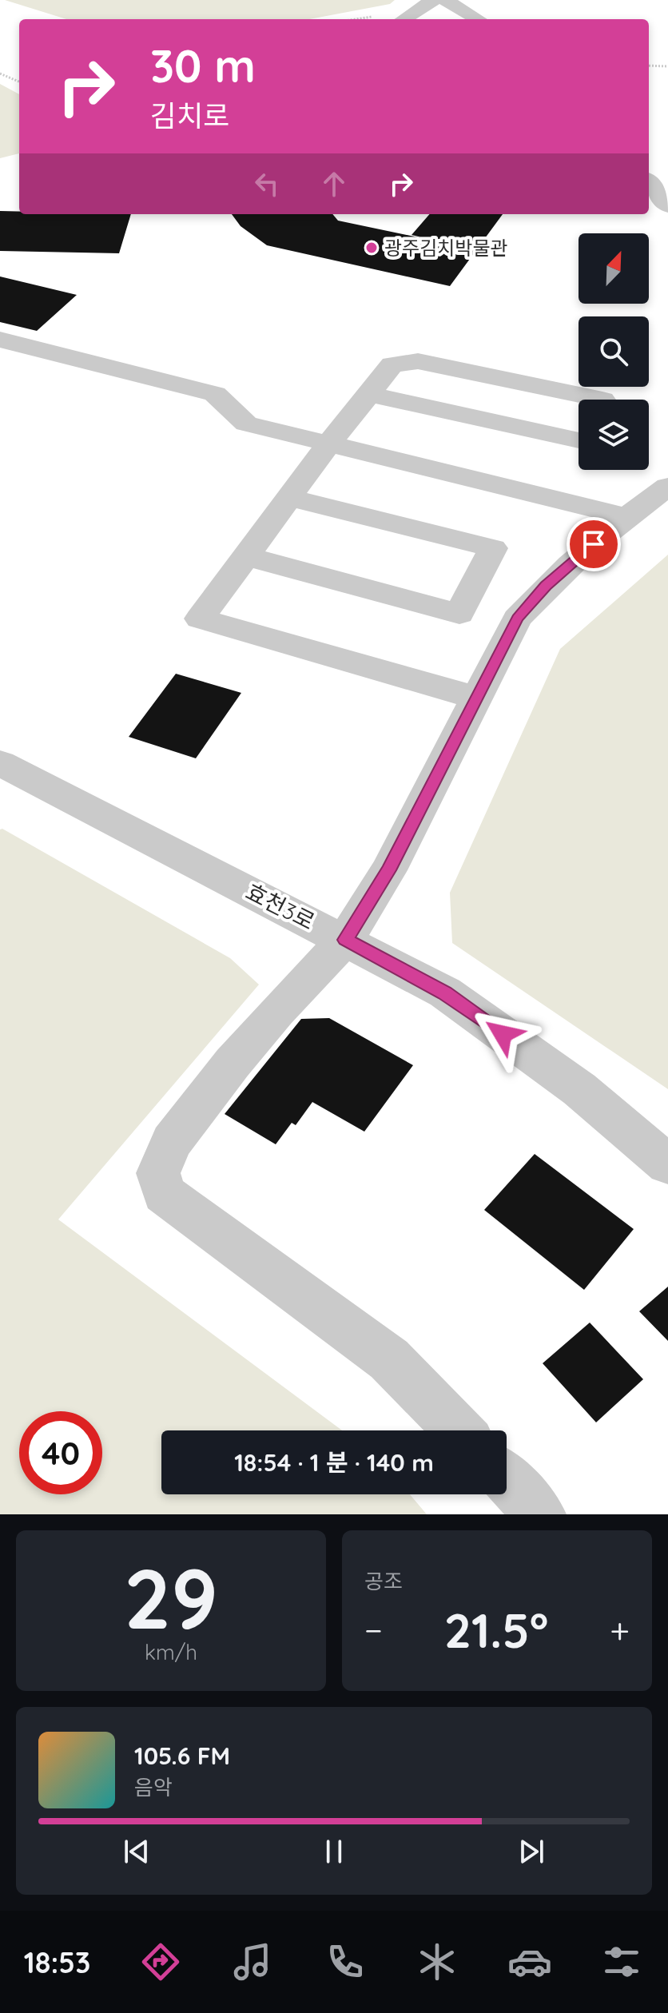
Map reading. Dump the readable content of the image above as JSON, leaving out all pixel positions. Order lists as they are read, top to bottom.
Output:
{
  "streets": {
    "street": ["효천3로"]
  },
  "places": ["광주김치박물관"],
  "north": "top right",
  "page": {
    "turn": ["30 m", "김치로"],
    "limit": "40",
    "trip": "18:54 · 1 분 · 140 m",
    "tile": [
      ["29", "km/h"],
      "공조"
    ],
    "heat": ["−", "21.5°", "+"],
    "song": ["105.6 FM", "음악"],
    "tabs": "18:53"
  }
}
